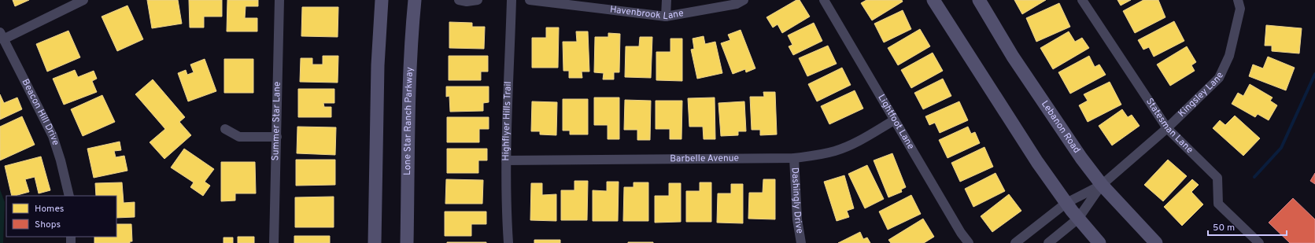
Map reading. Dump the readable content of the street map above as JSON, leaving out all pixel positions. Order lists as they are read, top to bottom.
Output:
{
  "streets": {
    "main road": ["Lone Star Ranch Parkway", "Lebanon Road"],
    "street": [
      "Havenbrook Lane",
      "Kingsley Lane",
      "Beacon Hill Drive",
      "Summer Star Lane",
      "Highflyer Hills Trail",
      "Lightfoot Lane",
      "Statesman Lane",
      "Barbelle Avenue",
      "Dashingly Drive"
    ]
  },
  "crossings": [
    ["Kingsley Lane", "Statesman Lane"],
    ["Kingsley Lane", "Lebanon Road"],
    ["Highflyer Hills Trail", "Barbelle Avenue"],
    ["Lightfoot Lane", "Barbelle Avenue"],
    ["Barbelle Avenue", "Dashingly Drive"]
  ],
  "legend": ["Homes", "Shops"],
  "scale_bar": "50 m"
}
